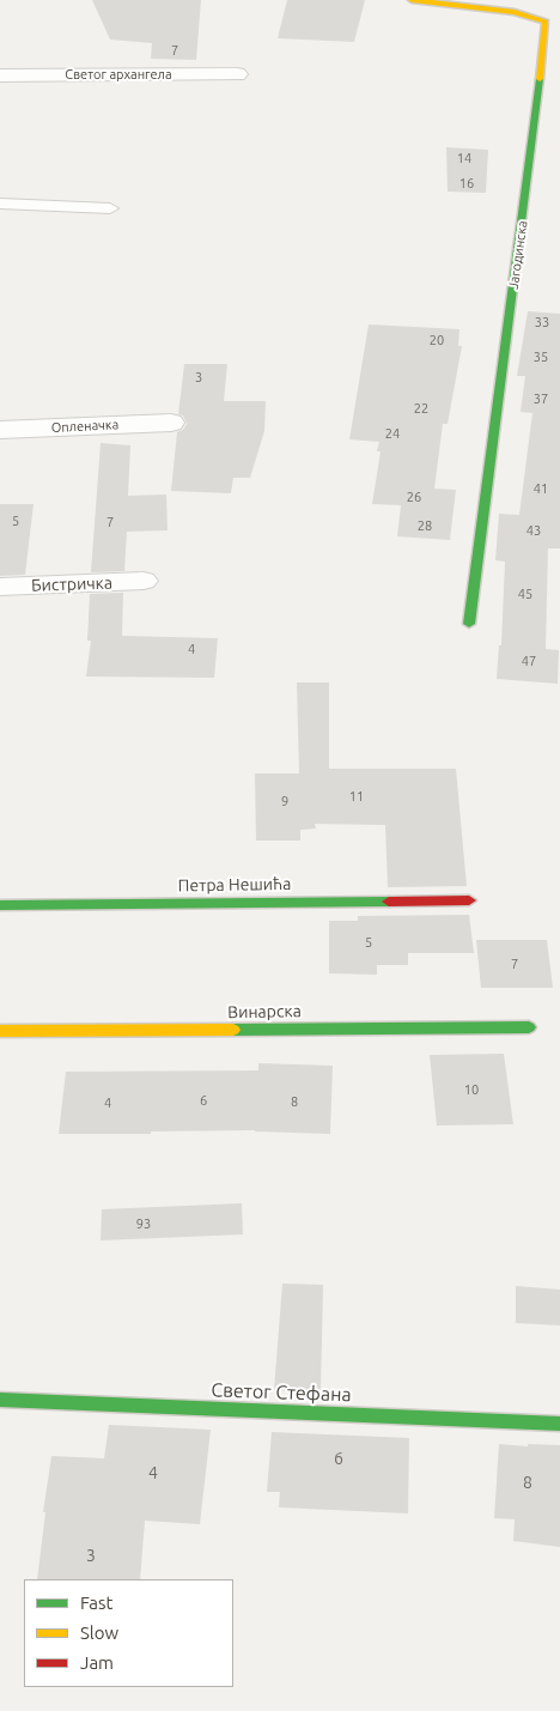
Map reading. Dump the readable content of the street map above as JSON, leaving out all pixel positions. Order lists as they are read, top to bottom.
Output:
{
  "streets": {
    "street": [
      "Светог архангела",
      "Јагодинска",
      "Опленачка",
      "Бистричка",
      "Петра Нешића",
      "Винарска",
      "Светог Стефана"
    ]
  },
  "house_numbers": [
    "7",
    "14",
    "16",
    "33",
    "20",
    "35",
    "3",
    "37",
    "22",
    "24",
    "41",
    "26",
    "5",
    "7",
    "28",
    "43",
    "45",
    "4",
    "47",
    "11",
    "9",
    "5",
    "7",
    "10",
    "6",
    "8",
    "4",
    "93",
    "6",
    "4",
    "8",
    "3"
  ],
  "legend": ["Fast", "Slow", "Jam"]
}
